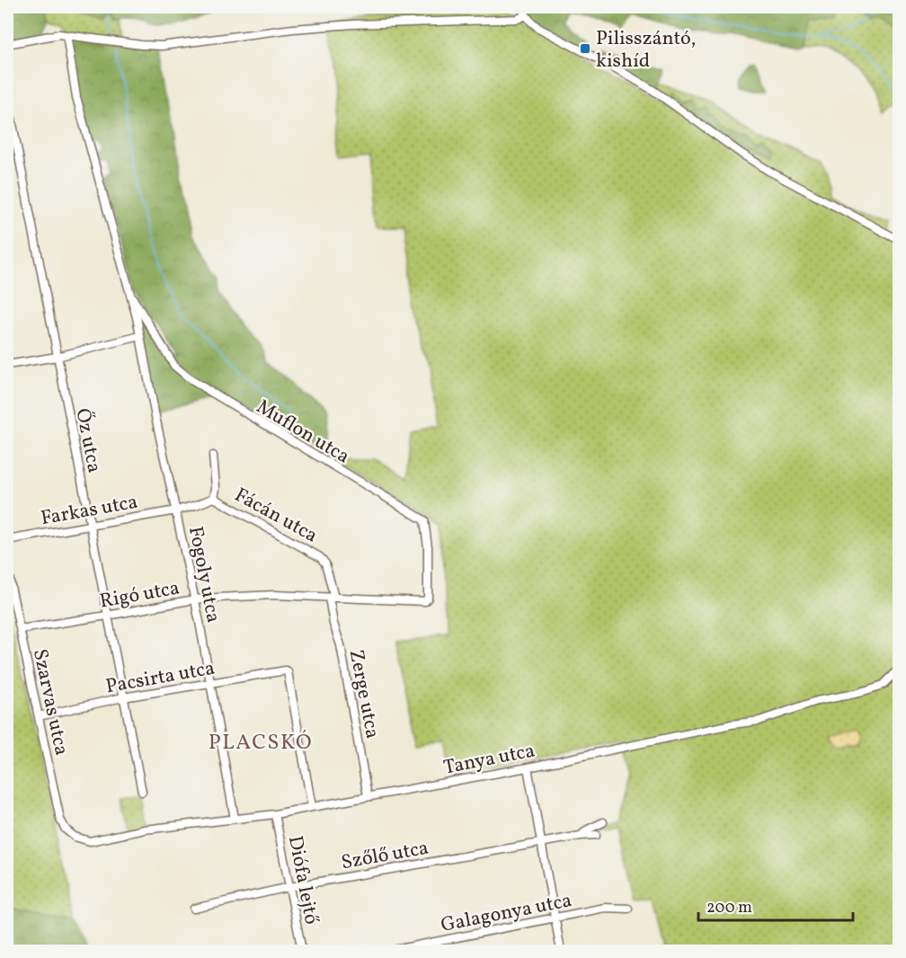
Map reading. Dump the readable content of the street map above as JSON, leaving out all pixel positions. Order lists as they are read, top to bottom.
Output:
{
  "streets": {
    "street": [
      "Muflon utca",
      "Őz utca",
      "Farkas utca",
      "Fácán utca",
      "Fogoly utca",
      "Rigó utca",
      "Pacsirta utca",
      "Zerge utca",
      "Szarvas utca",
      "Tanya utca",
      "Szőlő utca",
      "Diófa lejtő",
      "Galagonya utca"
    ]
  },
  "crossings": [
    ["Muflon utca", "Fogoly utca"],
    ["Muflon utca", "Rigó utca"],
    ["Őz utca", "Farkas utca"],
    ["Őz utca", "Rigó utca"],
    ["Őz utca", "Pacsirta utca"],
    ["Farkas utca", "Fácán utca"],
    ["Farkas utca", "Fogoly utca"],
    ["Fácán utca", "Fogoly utca"],
    ["Fácán utca", "Rigó utca"],
    ["Fácán utca", "Zerge utca"],
    ["Fogoly utca", "Rigó utca"],
    ["Fogoly utca", "Pacsirta utca"],
    ["Fogoly utca", "Tanya utca"],
    ["Rigó utca", "Zerge utca"],
    ["Rigó utca", "Szarvas utca"],
    ["Pacsirta utca", "Szarvas utca"],
    ["Pacsirta utca", "Tanya utca"],
    ["Zerge utca", "Tanya utca"],
    ["Szarvas utca", "Tanya utca"],
    ["Tanya utca", "Diófa lejtő"],
    ["Szőlő utca", "Diófa lejtő"]
  ],
  "districts": ["PLACSKÓ"],
  "places": {
    "transit": ["Pilisszántó, kishíd"]
  },
  "scale_bar": "200 m"
}
